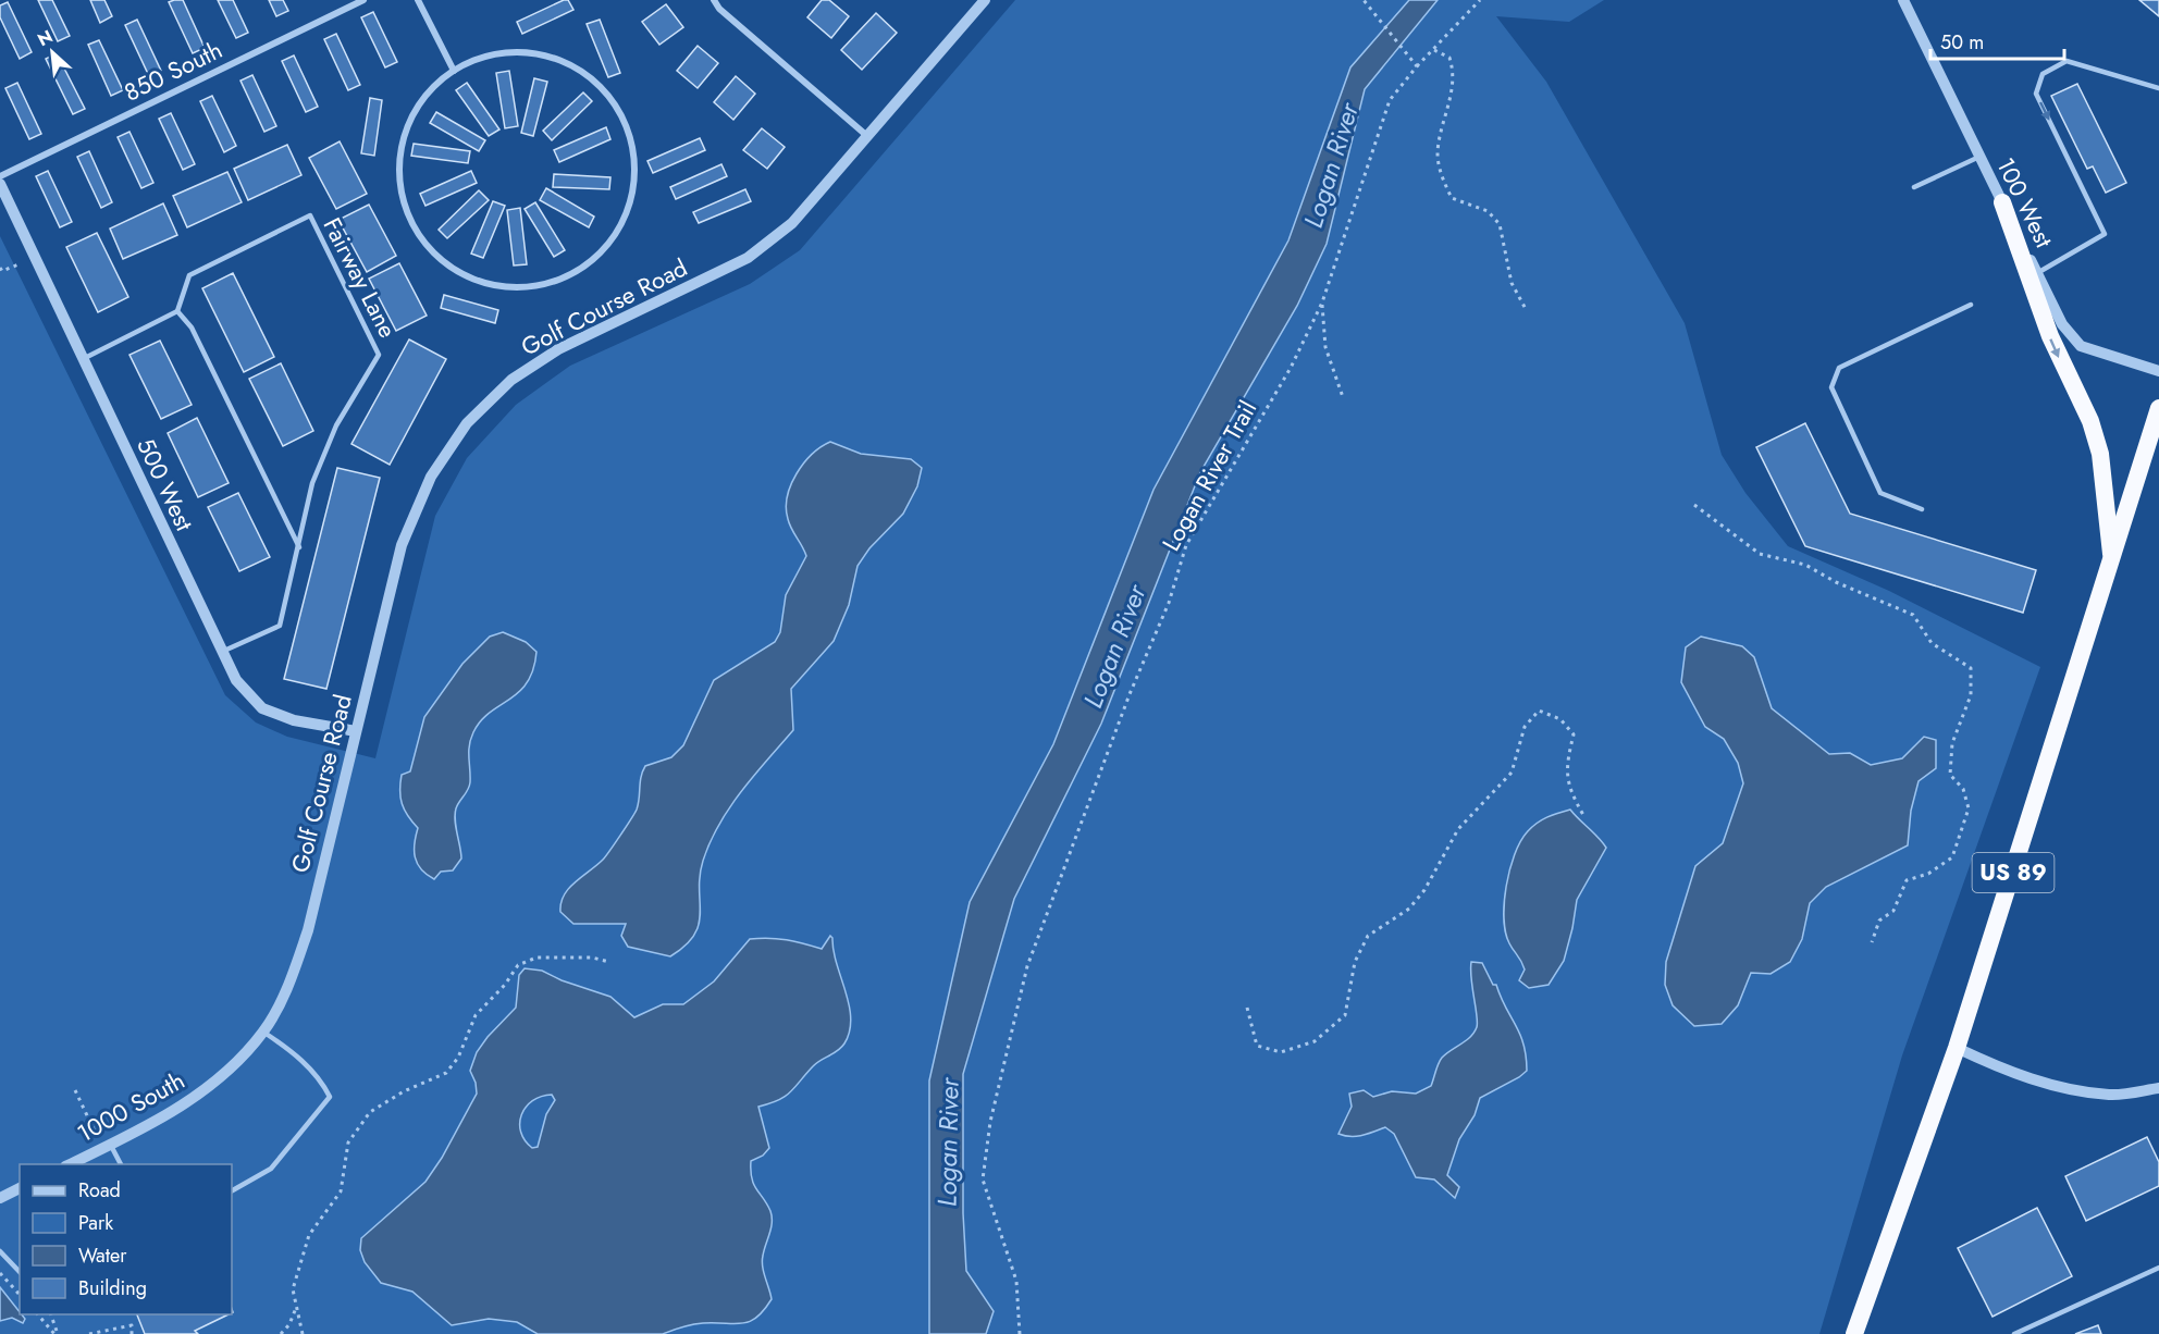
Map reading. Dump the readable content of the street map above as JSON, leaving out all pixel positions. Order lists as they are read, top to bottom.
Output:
{
  "streets": {
    "highway": ["US 89"],
    "street": [
      "850 South",
      "100 West",
      "Golf Course Road",
      "500 West",
      "1000 South"
    ],
    "lane": ["Fairway Lane"],
    "path": ["Logan River Trail"]
  },
  "crossings": [
    ["Fairway Lane", "500 West"],
    ["Golf Course Road", "500 West"],
    ["Golf Course Road", "1000 South"]
  ],
  "water": ["Logan River"],
  "legend": [
    "Road",
    "Park",
    "Water",
    "Building"
  ],
  "scale_bar": "50 m",
  "north": "top left"
}
